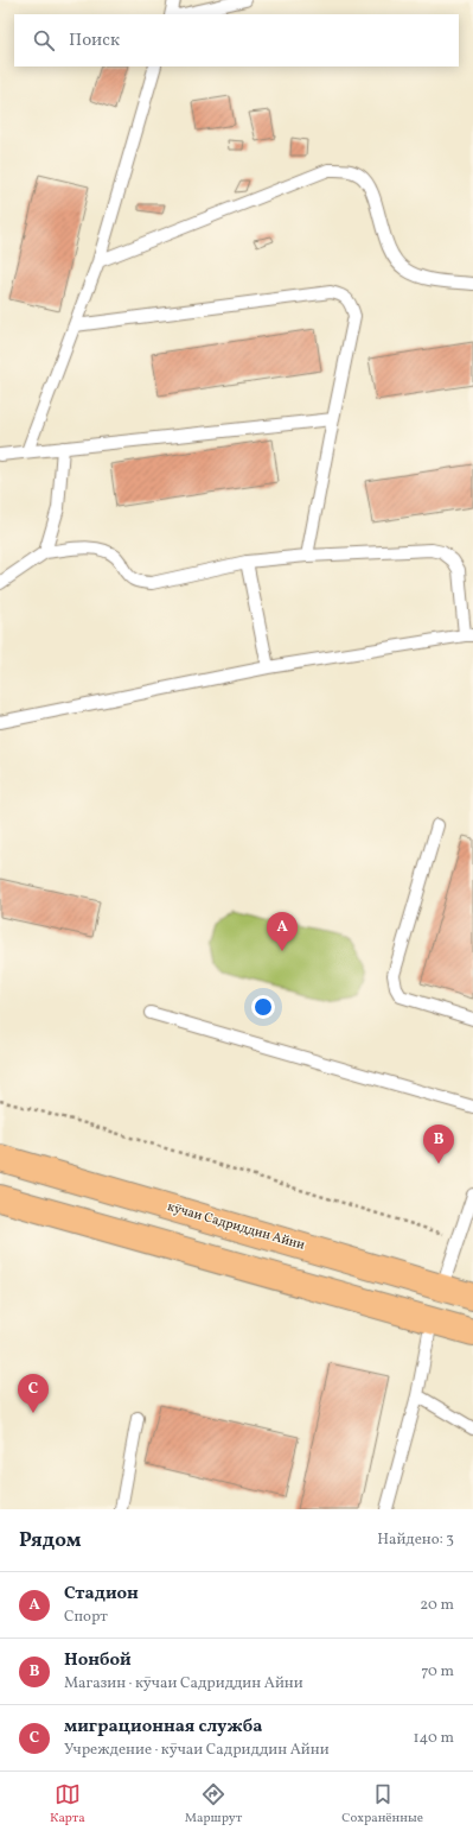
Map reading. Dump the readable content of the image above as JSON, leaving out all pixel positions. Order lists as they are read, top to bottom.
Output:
{
  "streets": {
    "highway": ["кӯчаи Садриддин Айни"]
  },
  "page": {
    "search": "Поиск",
    "pins": ["A", "B", "C"],
    "heading": ["Рядом", "Найдено: 3"],
    "list": [
      {
        "mark": "A",
        "name": "Стадион",
        "note": "Спорт",
        "value": "20 m"
      },
      {
        "mark": "B",
        "name": "Нонбой",
        "note": "Магазин · кӯчаи Садриддин Айни",
        "value": "70 m"
      },
      {
        "mark": "C",
        "name": "миграционная служба",
        "note": "Учреждение · кӯчаи Садриддин Айни",
        "value": "140 m"
      }
    ],
    "nav": ["Карта", "Маршрут", "Сохранённые"]
  }
}
